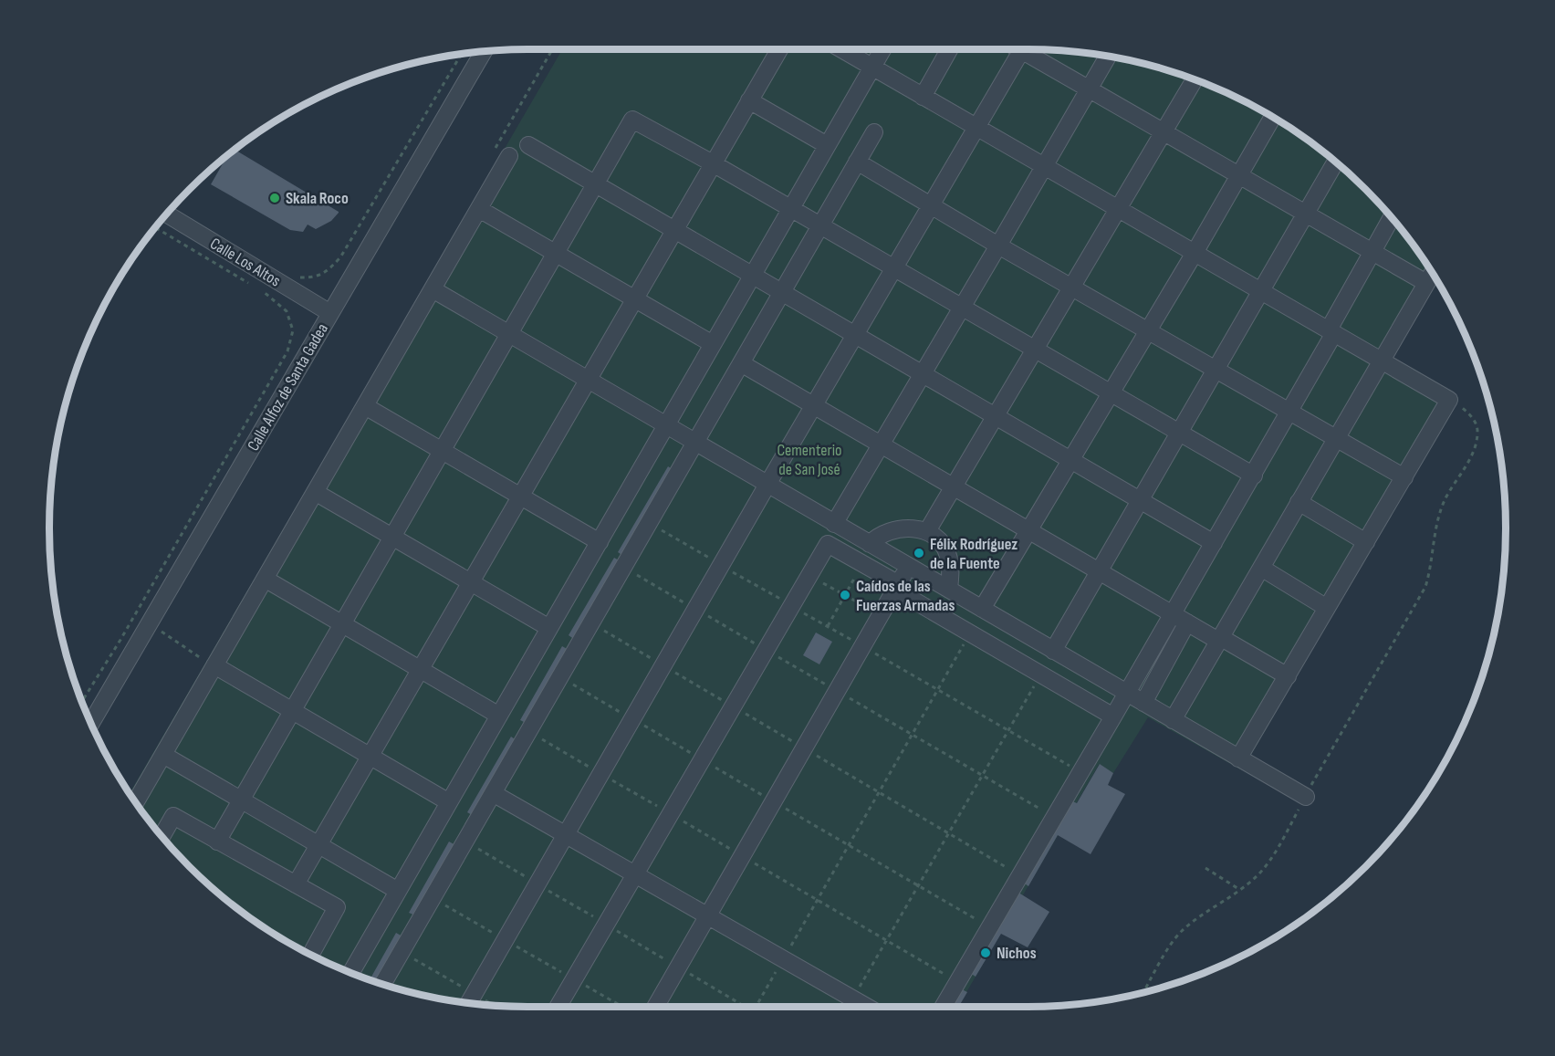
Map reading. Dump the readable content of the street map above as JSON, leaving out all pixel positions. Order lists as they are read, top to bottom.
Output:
{
  "streets": {
    "street": ["Calle Los Altos", "Calle Alfoz de Santa Gadea"]
  },
  "crossings": [
    ["Calle Los Altos", "Calle Alfoz de Santa Gadea"]
  ],
  "parks": ["Cementerio de San José"],
  "places": [
    "Skala Roco",
    "Félix Rodríguez de la Fuente",
    "Caídos de las Fuerzas Armadas",
    "Nichos"
  ]
}
